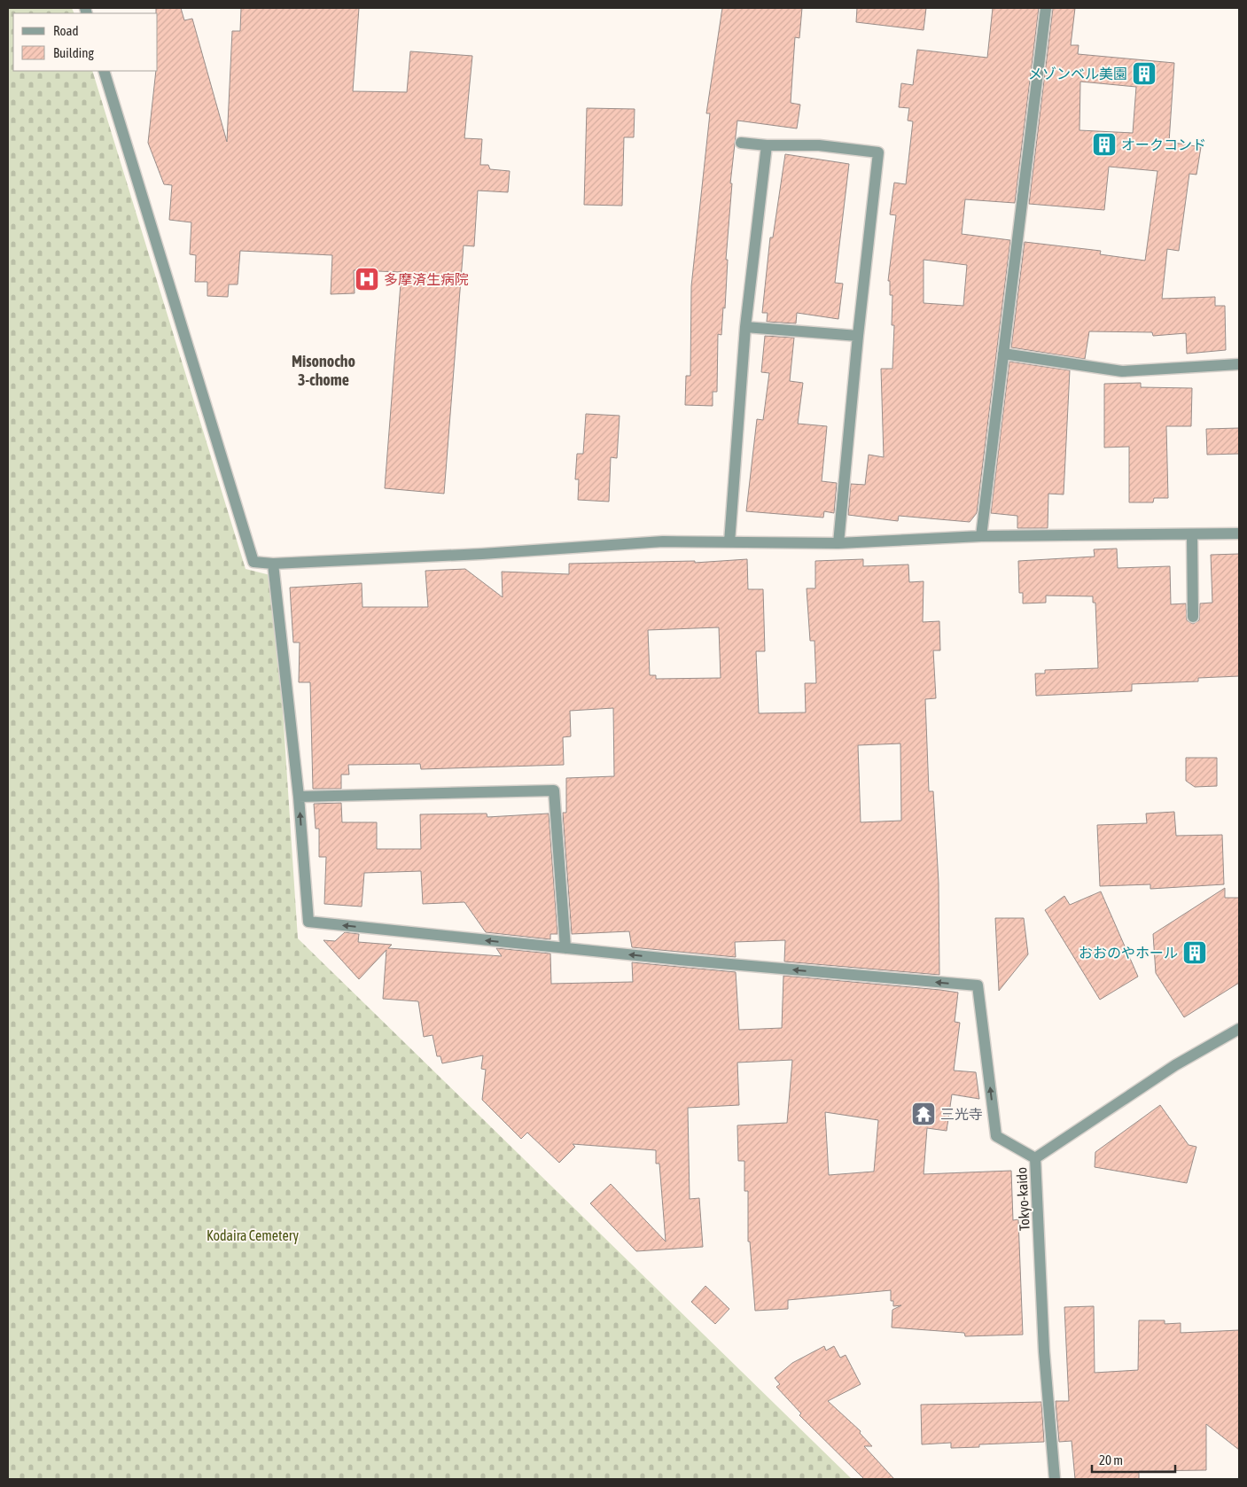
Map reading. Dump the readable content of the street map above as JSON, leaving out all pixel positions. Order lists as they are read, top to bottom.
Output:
{
  "streets": {
    "street": ["Tokyo-kaido"]
  },
  "districts": ["Misonocho 3-chome"],
  "parks": ["Kodaira Cemetery"],
  "places": {
    "building": ["メゾンベル美園", "オークコンド", "おおのやホール"],
    "hospital": ["多摩済生病院"],
    "temple": ["三光寺"]
  },
  "legend": ["Road", "Building"],
  "scale_bar": "20 m"
}
